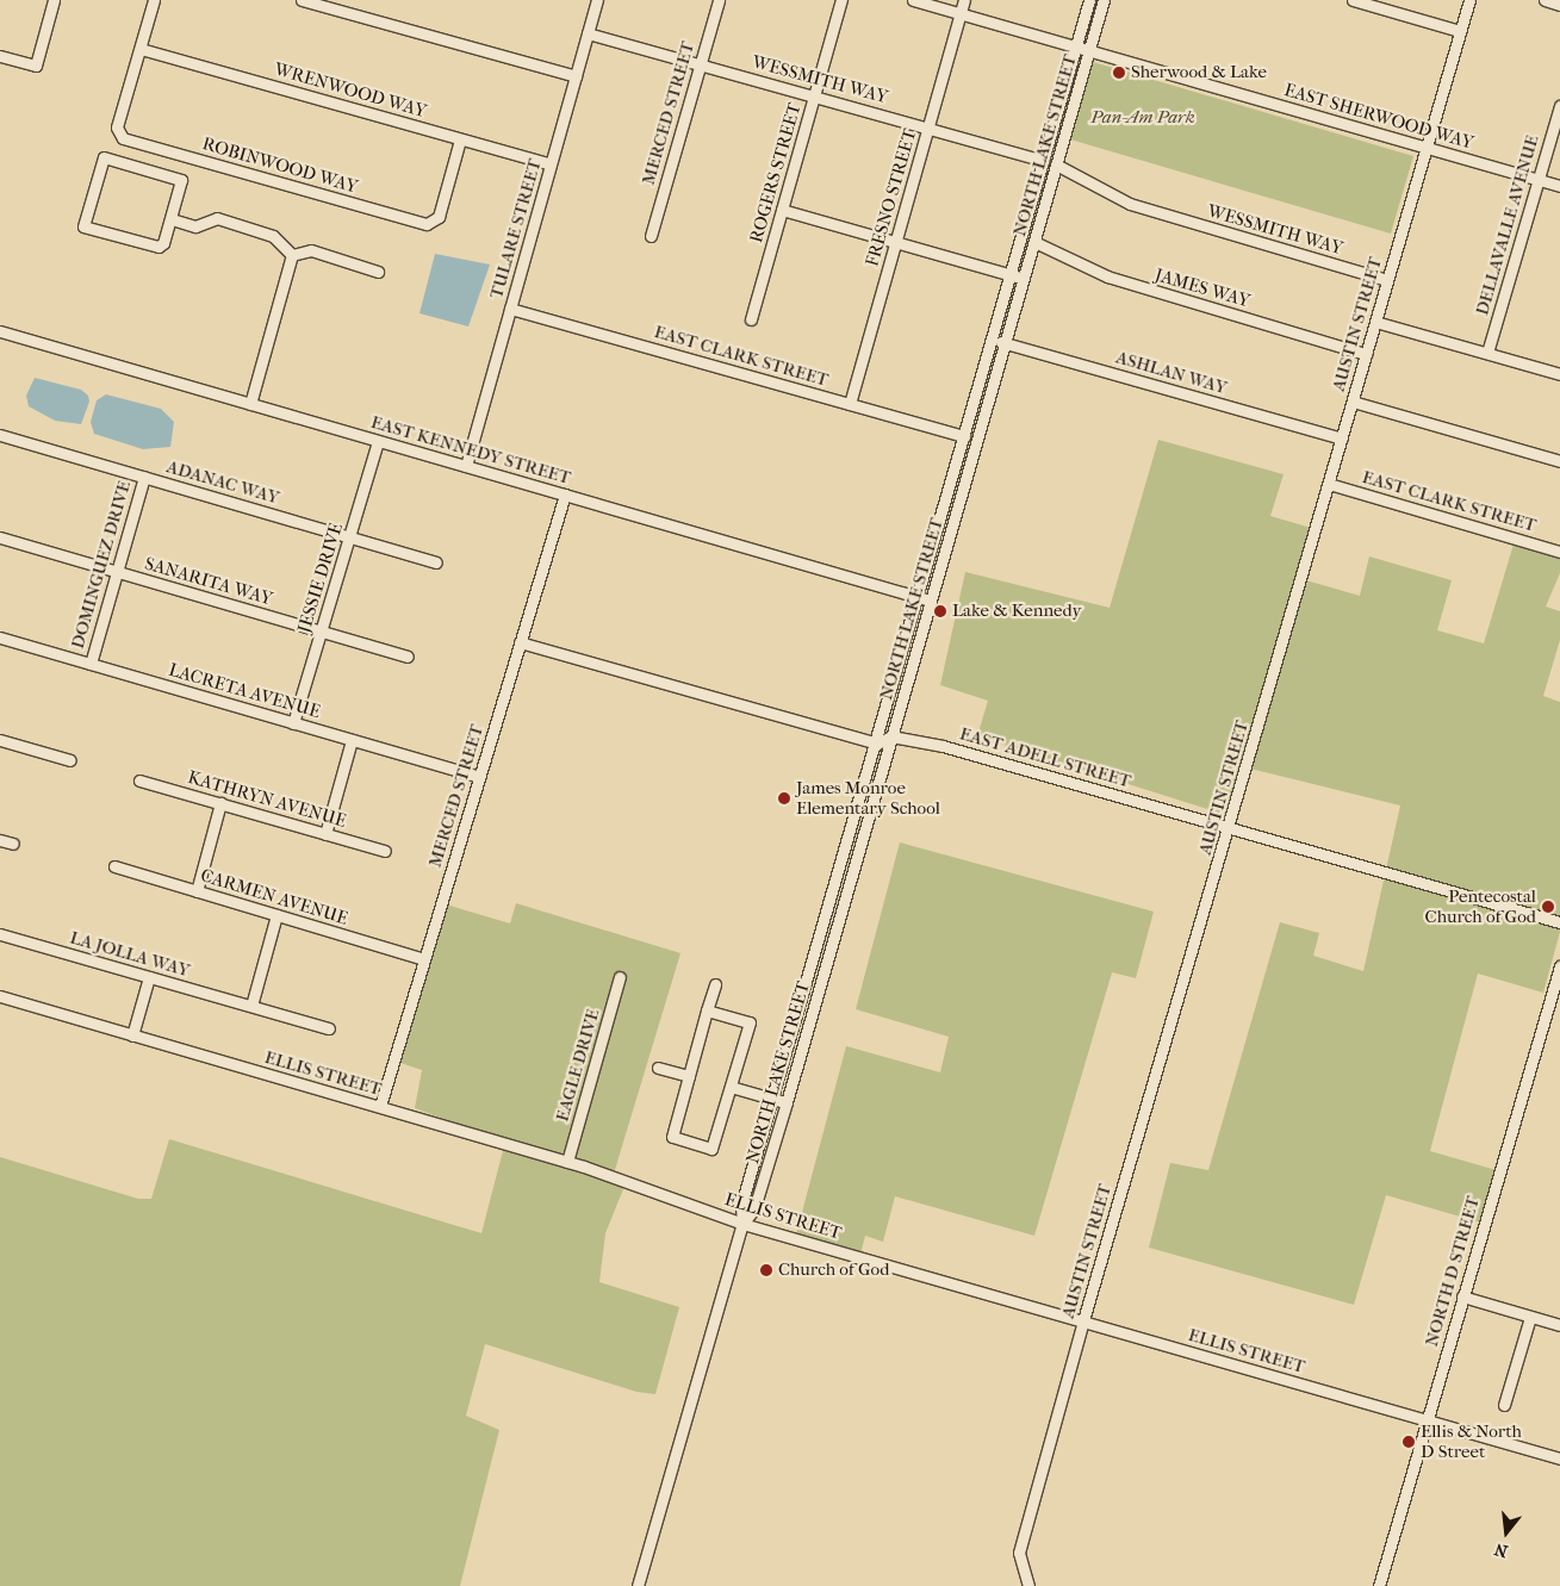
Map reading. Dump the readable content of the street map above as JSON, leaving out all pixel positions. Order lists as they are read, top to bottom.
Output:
{
  "streets": {
    "street": [
      "WESSMITH WAY",
      "WRENWOOD WAY",
      "MERCED STREET",
      "EAST SHERWOOD WAY",
      "NORTH LAKE STREET",
      "ROBINWOOD WAY",
      "ROGERS STREET",
      "FRESNO STREET",
      "DELLAVALLE AVENUE",
      "TULARE STREET",
      "JAMES WAY",
      "AUSTIN STREET",
      "EAST CLARK STREET",
      "ASHLAN WAY",
      "EAST KENNEDY STREET",
      "ADANAC WAY",
      "DOMINGUEZ DRIVE",
      "JESSIE DRIVE",
      "SANARITA WAY",
      "LACRETA AVENUE",
      "EAST ADELL STREET",
      "KATHRYN AVENUE",
      "CARMEN AVENUE",
      "LA JOLLA WAY",
      "EAGLE DRIVE",
      "ELLIS STREET",
      "NORTH D STREET"
    ]
  },
  "crossings": [
    ["WESSMITH WAY", "MERCED STREET"],
    ["WESSMITH WAY", "NORTH LAKE STREET"],
    ["WESSMITH WAY", "ROGERS STREET"],
    ["WESSMITH WAY", "FRESNO STREET"],
    ["WESSMITH WAY", "TULARE STREET"],
    ["WESSMITH WAY", "AUSTIN STREET"],
    ["WRENWOOD WAY", "ROBINWOOD WAY"],
    ["WRENWOOD WAY", "TULARE STREET"],
    ["MERCED STREET", "EAST KENNEDY STREET"],
    ["MERCED STREET", "LACRETA AVENUE"],
    ["MERCED STREET", "CARMEN AVENUE"],
    ["MERCED STREET", "ELLIS STREET"],
    ["EAST SHERWOOD WAY", "NORTH LAKE STREET"],
    ["EAST SHERWOOD WAY", "FRESNO STREET"],
    ["EAST SHERWOOD WAY", "DELLAVALLE AVENUE"],
    ["EAST SHERWOOD WAY", "AUSTIN STREET"],
    ["NORTH LAKE STREET", "JAMES WAY"],
    ["NORTH LAKE STREET", "EAST CLARK STREET"],
    ["NORTH LAKE STREET", "ASHLAN WAY"],
    ["NORTH LAKE STREET", "EAST KENNEDY STREET"],
    ["NORTH LAKE STREET", "EAST ADELL STREET"],
    ["NORTH LAKE STREET", "ELLIS STREET"],
    ["FRESNO STREET", "EAST CLARK STREET"],
    ["TULARE STREET", "EAST CLARK STREET"],
    ["TULARE STREET", "EAST KENNEDY STREET"],
    ["JAMES WAY", "AUSTIN STREET"],
    ["AUSTIN STREET", "EAST CLARK STREET"],
    ["AUSTIN STREET", "ASHLAN WAY"],
    ["AUSTIN STREET", "EAST ADELL STREET"],
    ["AUSTIN STREET", "ELLIS STREET"],
    ["EAST KENNEDY STREET", "JESSIE DRIVE"],
    ["ADANAC WAY", "DOMINGUEZ DRIVE"],
    ["ADANAC WAY", "JESSIE DRIVE"],
    ["DOMINGUEZ DRIVE", "SANARITA WAY"],
    ["DOMINGUEZ DRIVE", "LACRETA AVENUE"],
    ["JESSIE DRIVE", "SANARITA WAY"],
    ["JESSIE DRIVE", "LACRETA AVENUE"],
    ["EAGLE DRIVE", "ELLIS STREET"],
    ["ELLIS STREET", "NORTH D STREET"]
  ],
  "parks": ["Pan-Am Park"],
  "places": [
    "Sherwood & Lake",
    "Lake & Kennedy",
    "James Monroe Elementary School",
    "Pentecostal Church of God",
    "Church of God",
    "Ellis & North D Street"
  ],
  "north": "bottom"
}
